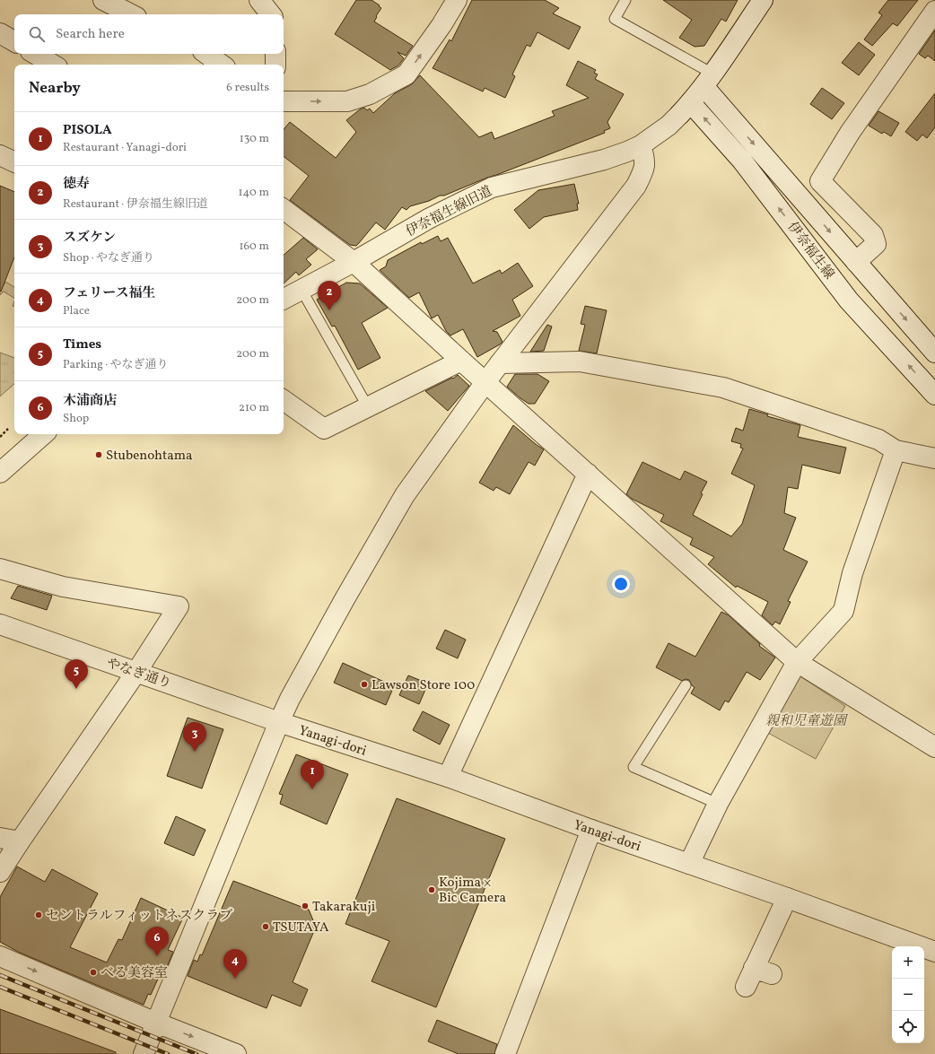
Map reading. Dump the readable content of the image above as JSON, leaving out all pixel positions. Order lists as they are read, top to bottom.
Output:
{
  "streets": {
    "street": [
      "伊奈福生線旧道",
      "伊奈福生線",
      "やなぎ通り",
      "Yanagi-dori"
    ]
  },
  "crossings": [
    ["伊奈福生線旧道", "伊奈福生線"],
    ["やなぎ通り", "Yanagi-dori"]
  ],
  "parks": ["親和児童遊園"],
  "places": [
    "Stubenohtama",
    "Lawson Store 100",
    "Kojima × Bic Camera",
    "Takarakuji",
    "セントラルフィットネスクラブ",
    "TSUTAYA",
    "べる美容室"
  ],
  "page": {
    "search": "Search here",
    "heading": ["Nearby", "6 results"],
    "list": [
      {
        "mark": "1",
        "name": "PISOLA",
        "note": "Restaurant · Yanagi-dori",
        "value": "130 m"
      },
      {
        "mark": "2",
        "name": "徳寿",
        "note": "Restaurant · 伊奈福生線旧道",
        "value": "140 m"
      },
      {
        "mark": "3",
        "name": "スズケン",
        "note": "Shop · やなぎ通り",
        "value": "160 m"
      },
      {
        "mark": "4",
        "name": "フェリース福生",
        "note": "Place",
        "value": "200 m"
      },
      {
        "mark": "5",
        "name": "Times",
        "note": "Parking · やなぎ通り",
        "value": "200 m"
      },
      {
        "mark": "6",
        "name": "木浦商店",
        "note": "Shop",
        "value": "210 m"
      }
    ],
    "pins": [
      "2",
      "5",
      "3",
      "1",
      "6",
      "4"
    ],
    "map_buttons": ["+", "−"]
  }
}
